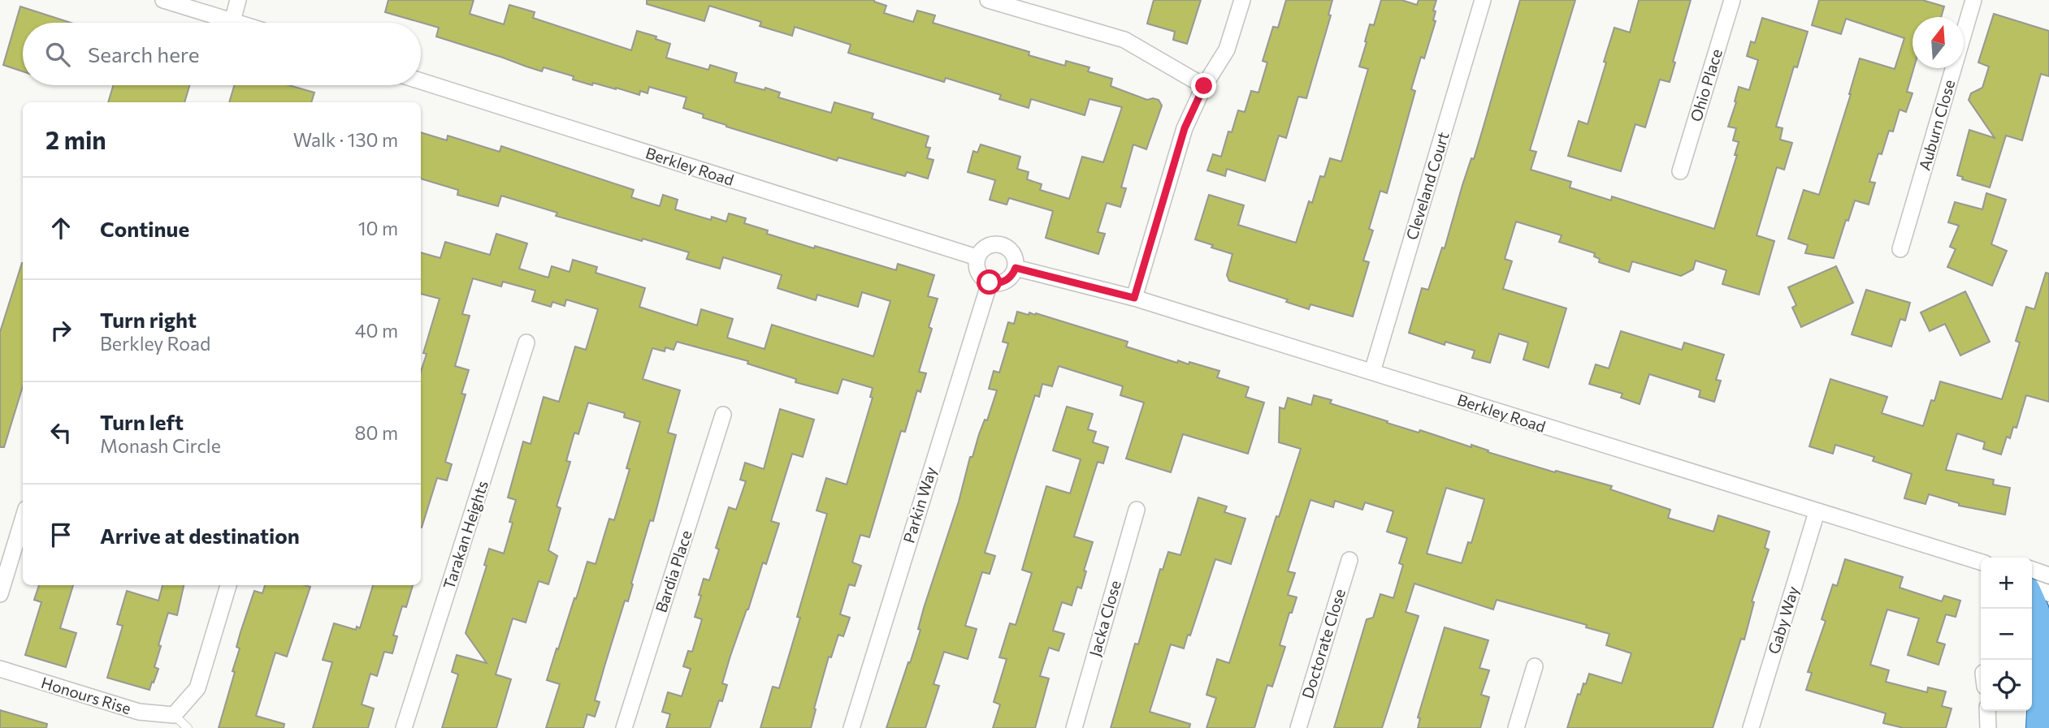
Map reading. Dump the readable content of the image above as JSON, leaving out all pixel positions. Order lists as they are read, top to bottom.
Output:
{
  "streets": {
    "street": [
      "Ohio Place",
      "Auburn Close",
      "Berkley Road",
      "Cleveland Court",
      "Parkin Way",
      "Tarakan Heights",
      "Bardia Place",
      "Jacka Close",
      "Gaby Way",
      "Doctorate Close",
      "Honours Rise"
    ]
  },
  "crossings": [
    ["Berkley Road", "Cleveland Court"],
    ["Berkley Road", "Parkin Way"],
    ["Berkley Road", "Gaby Way"]
  ],
  "north": "top",
  "page": {
    "search": "Search here",
    "heading": ["2 min", "Walk · 130 m"],
    "list": [
      ["Continue", "10 m"],
      ["Turn right", "Berkley Road", "40 m"],
      ["Turn left", "Monash Circle", "80 m"],
      "Arrive at destination"
    ],
    "map_buttons": ["+", "−"]
  }
}
